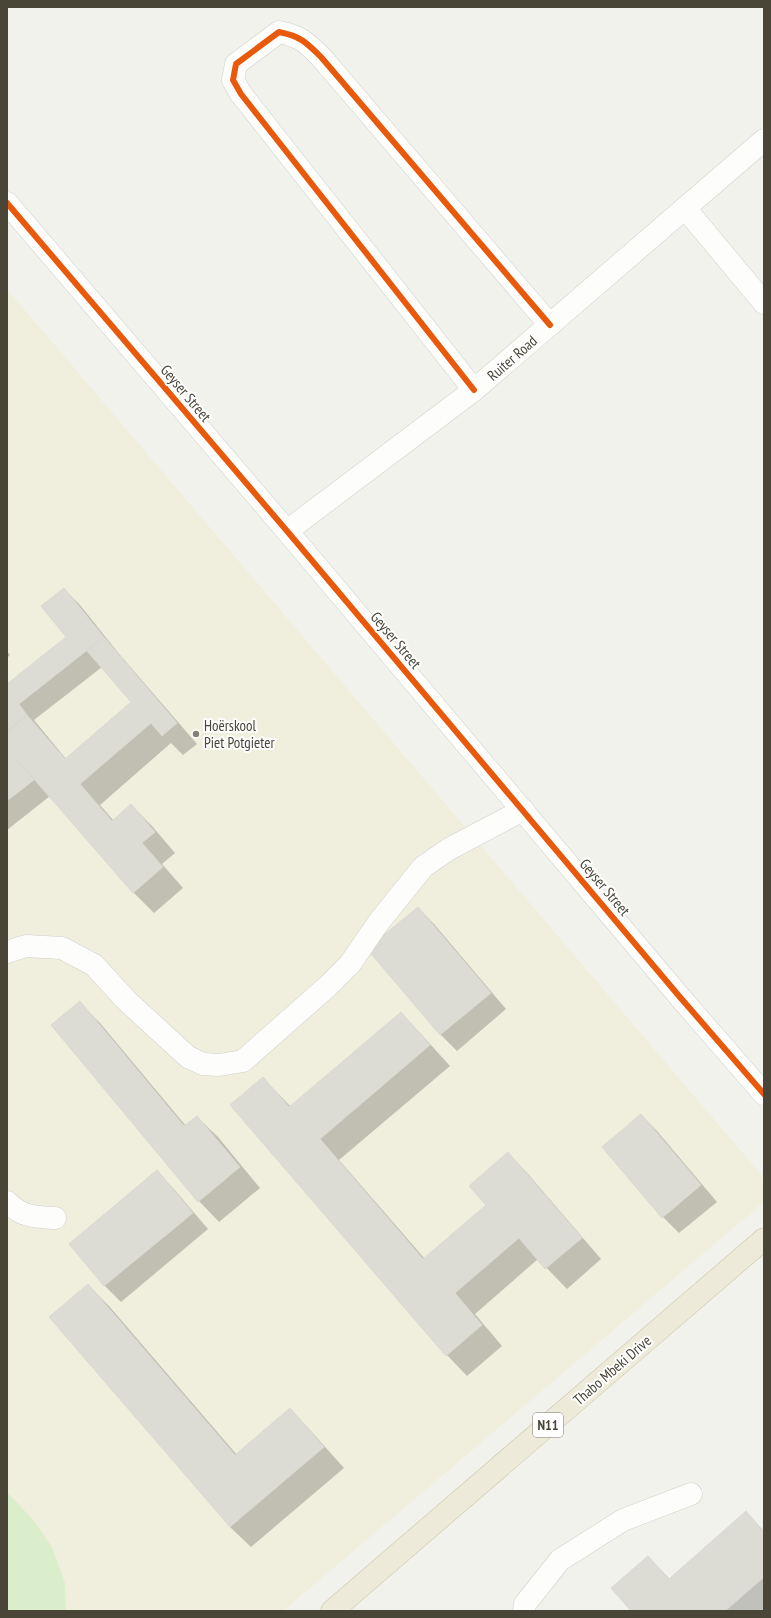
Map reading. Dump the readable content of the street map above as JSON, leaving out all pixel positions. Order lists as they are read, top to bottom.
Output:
{
  "streets": {
    "highway": ["Thabo Mbeki Drive", "N11"],
    "street": ["Ruiter Road", "Geyser Street"]
  },
  "crossings": [
    ["Ruiter Road", "Geyser Street"]
  ],
  "places": ["Hoërskool Piet Potgieter"]
}
